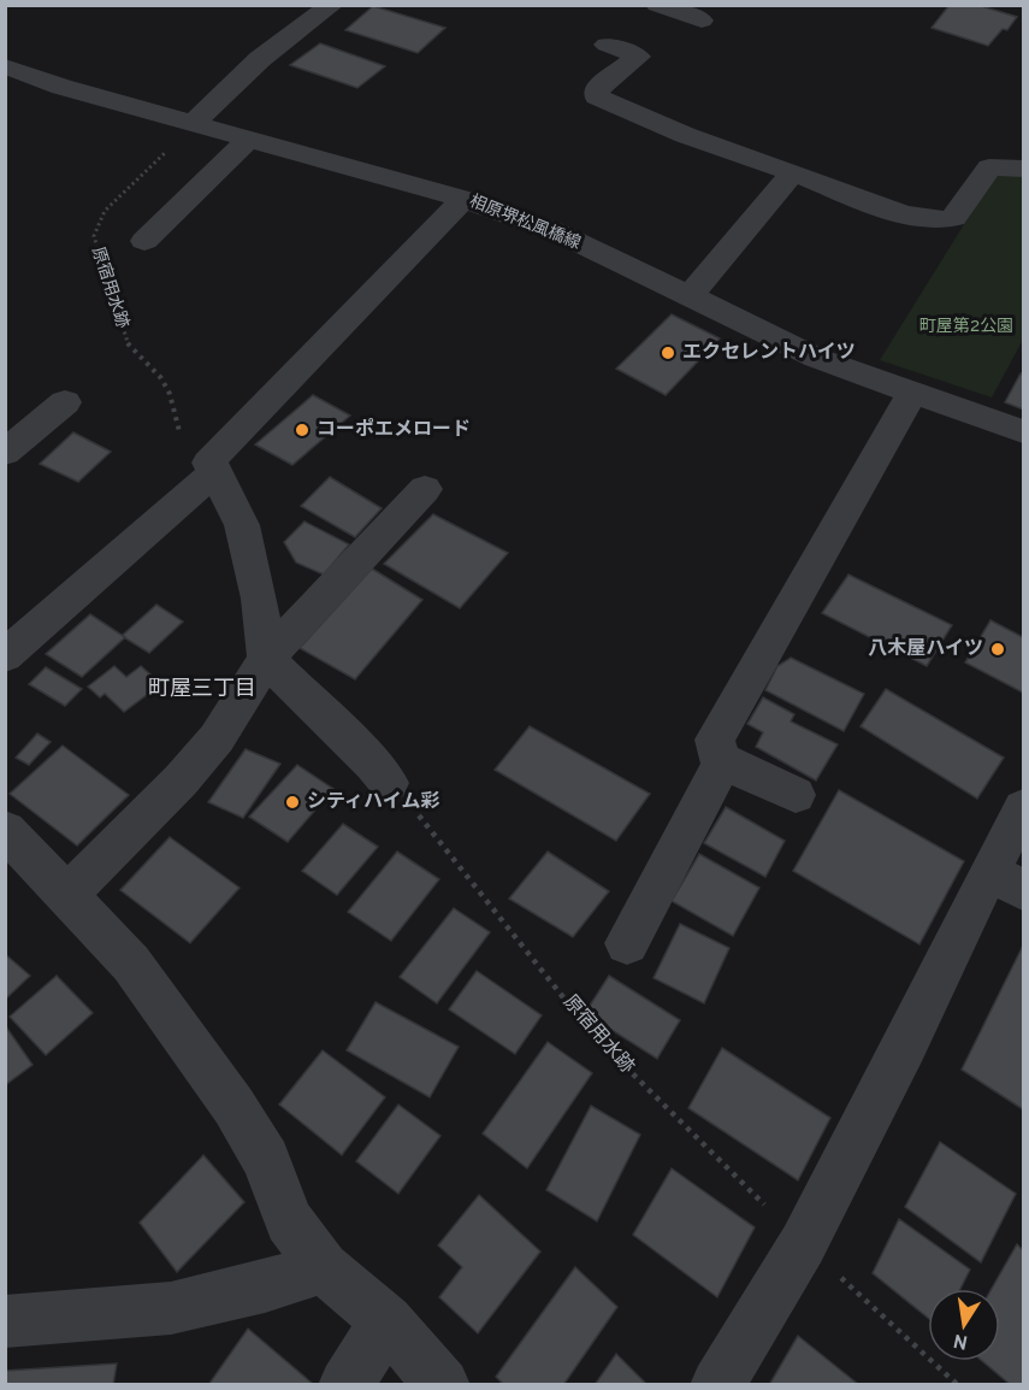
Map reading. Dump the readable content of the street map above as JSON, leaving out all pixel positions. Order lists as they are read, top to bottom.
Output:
{
  "streets": {
    "street": ["相原堺松風橋線"],
    "path": ["原宿用水跡"]
  },
  "crossings": [
    ["相原堺松風橋線", "原宿用水跡"]
  ],
  "districts": ["町屋三丁目"],
  "parks": ["町屋第2公園"],
  "places": [
    "エクセレントハイツ",
    "コーポエメロード",
    "八木屋ハイツ",
    "シティハイム彩"
  ],
  "north": "bottom"
}
